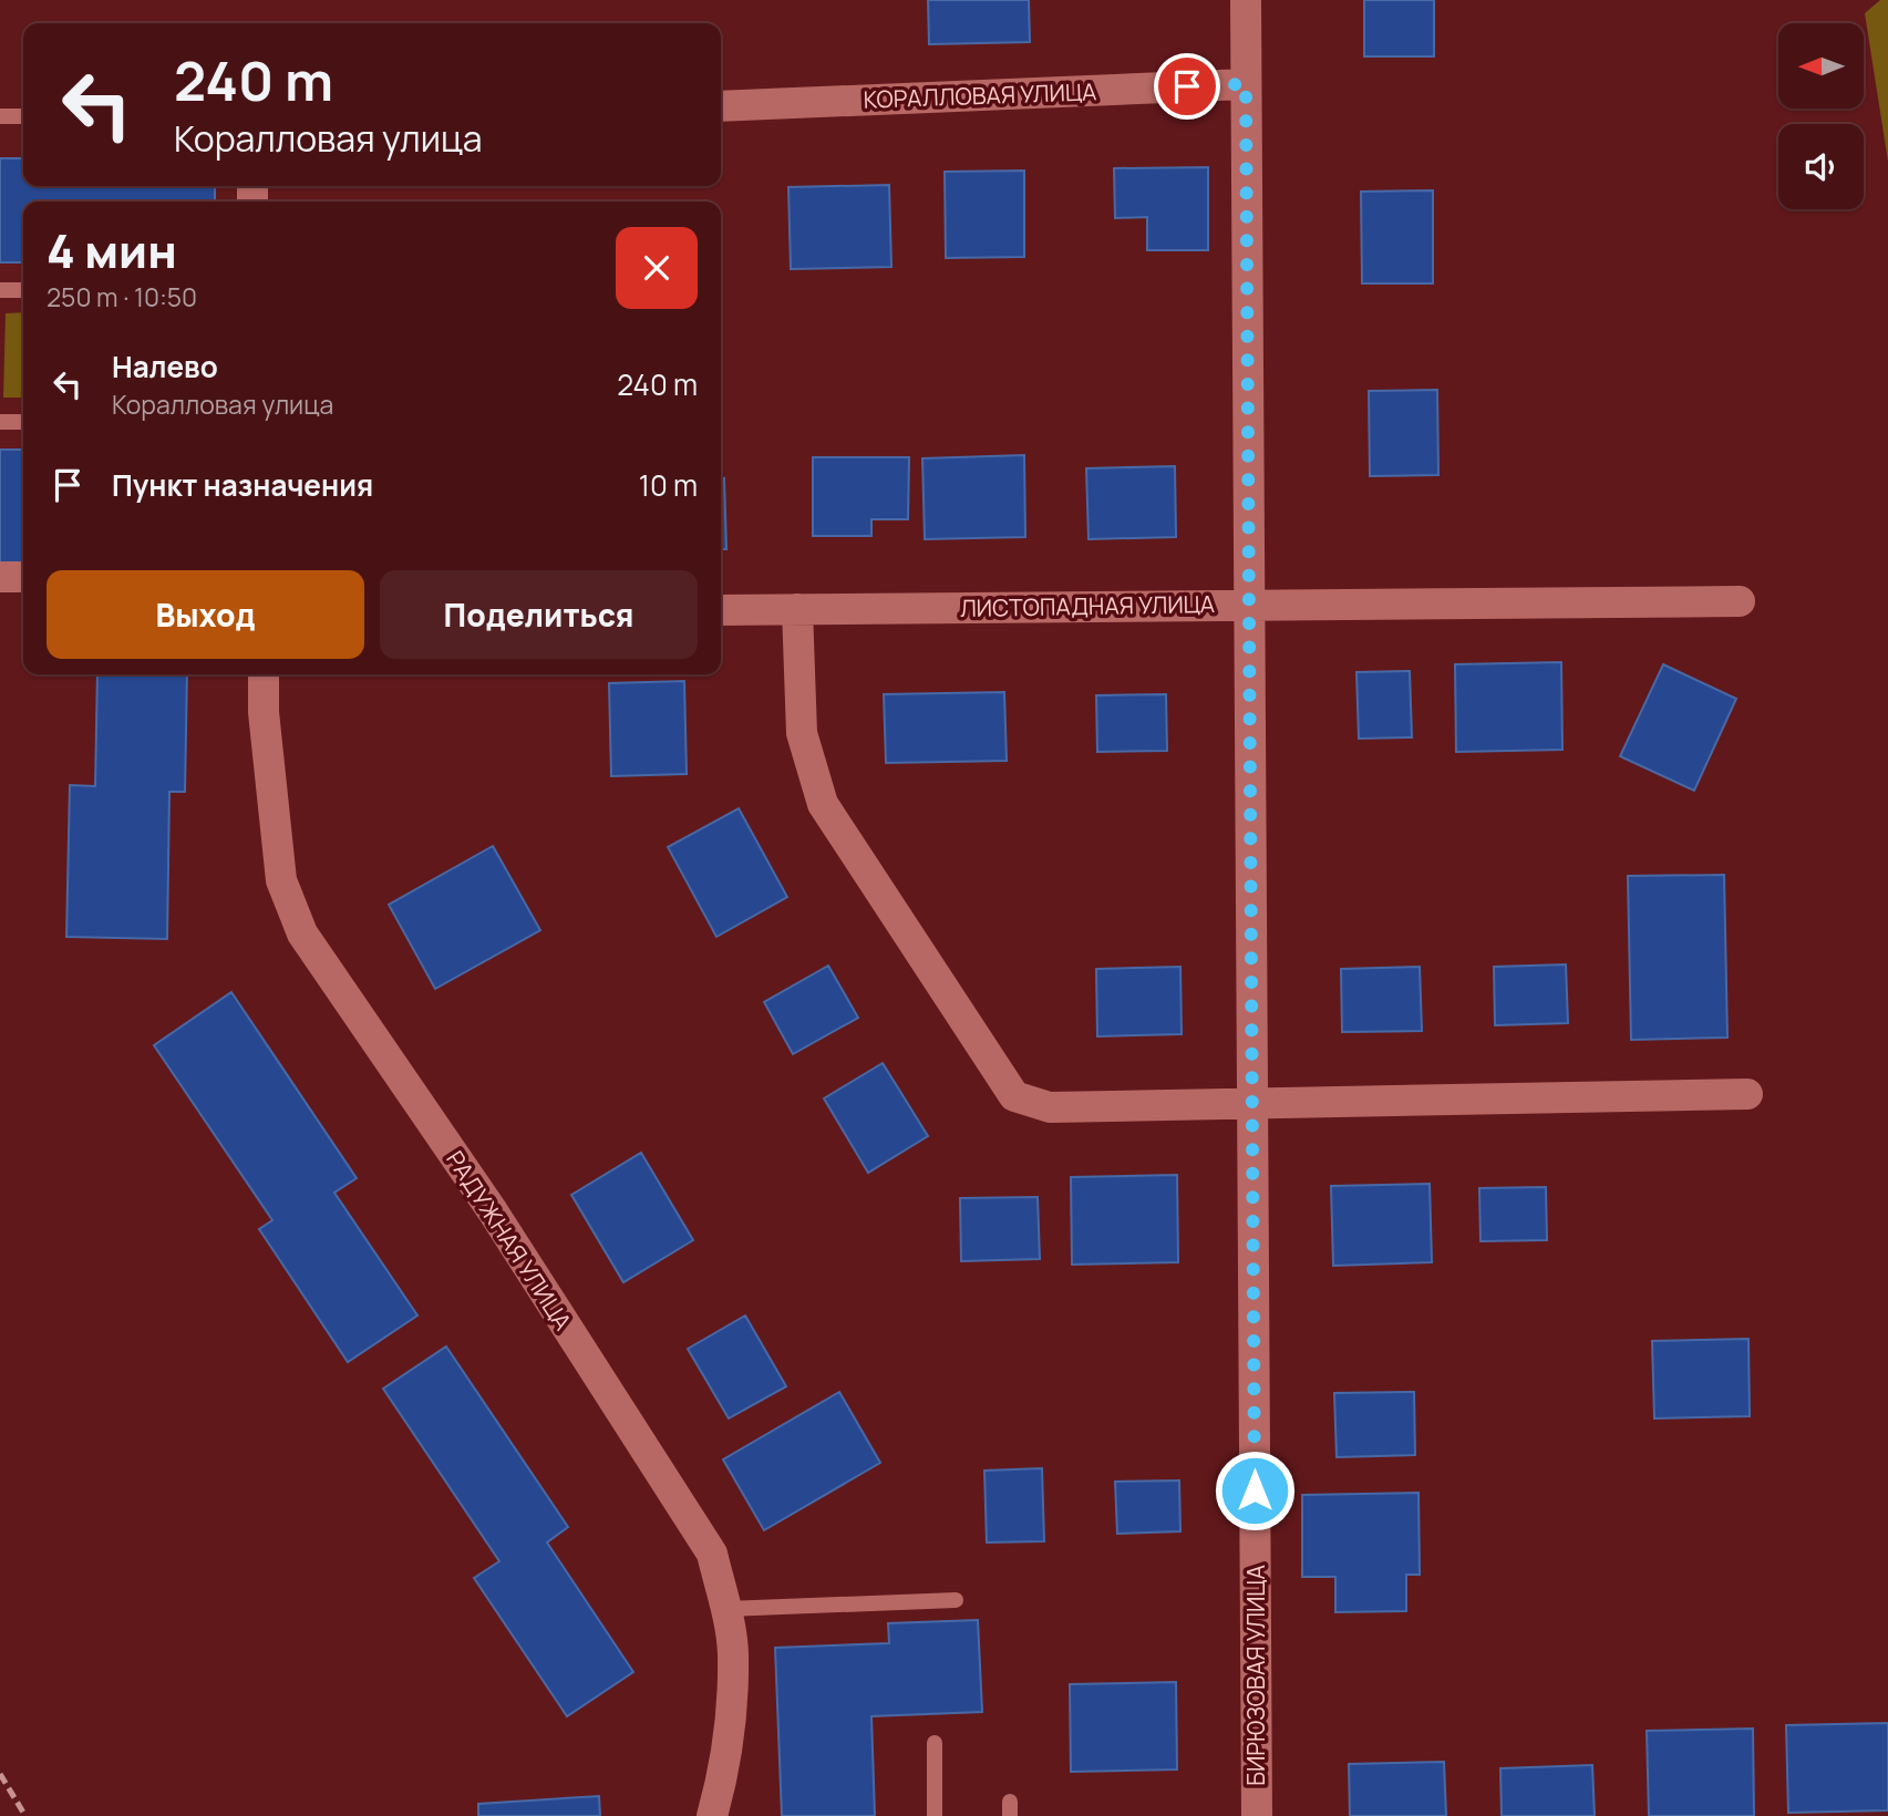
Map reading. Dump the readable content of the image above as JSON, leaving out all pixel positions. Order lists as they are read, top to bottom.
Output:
{
  "streets": {
    "street": [
      "КОРАЛЛОВАЯ УЛИЦА",
      "ЛИСТОПАДНАЯ УЛИЦА",
      "РАДУЖНАЯ УЛИЦА",
      "БИРЮЗОВАЯ УЛИЦА"
    ]
  },
  "crossings": [
    ["КОРАЛЛОВАЯ УЛИЦА", "БИРЮЗОВАЯ УЛИЦА"],
    ["ЛИСТОПАДНАЯ УЛИЦА", "БИРЮЗОВАЯ УЛИЦА"]
  ],
  "north": "left",
  "page": {
    "turn": ["240 m", "Коралловая улица"],
    "heading": ["4 мин", "250 m · 10:50"],
    "list": [
      {
        "name": "Налево",
        "note": "Коралловая улица",
        "value": "240 m"
      },
      {
        "name": "Пункт назначения",
        "value": "10 m"
      }
    ],
    "buttons": ["Выход", "Поделиться"]
  }
}
